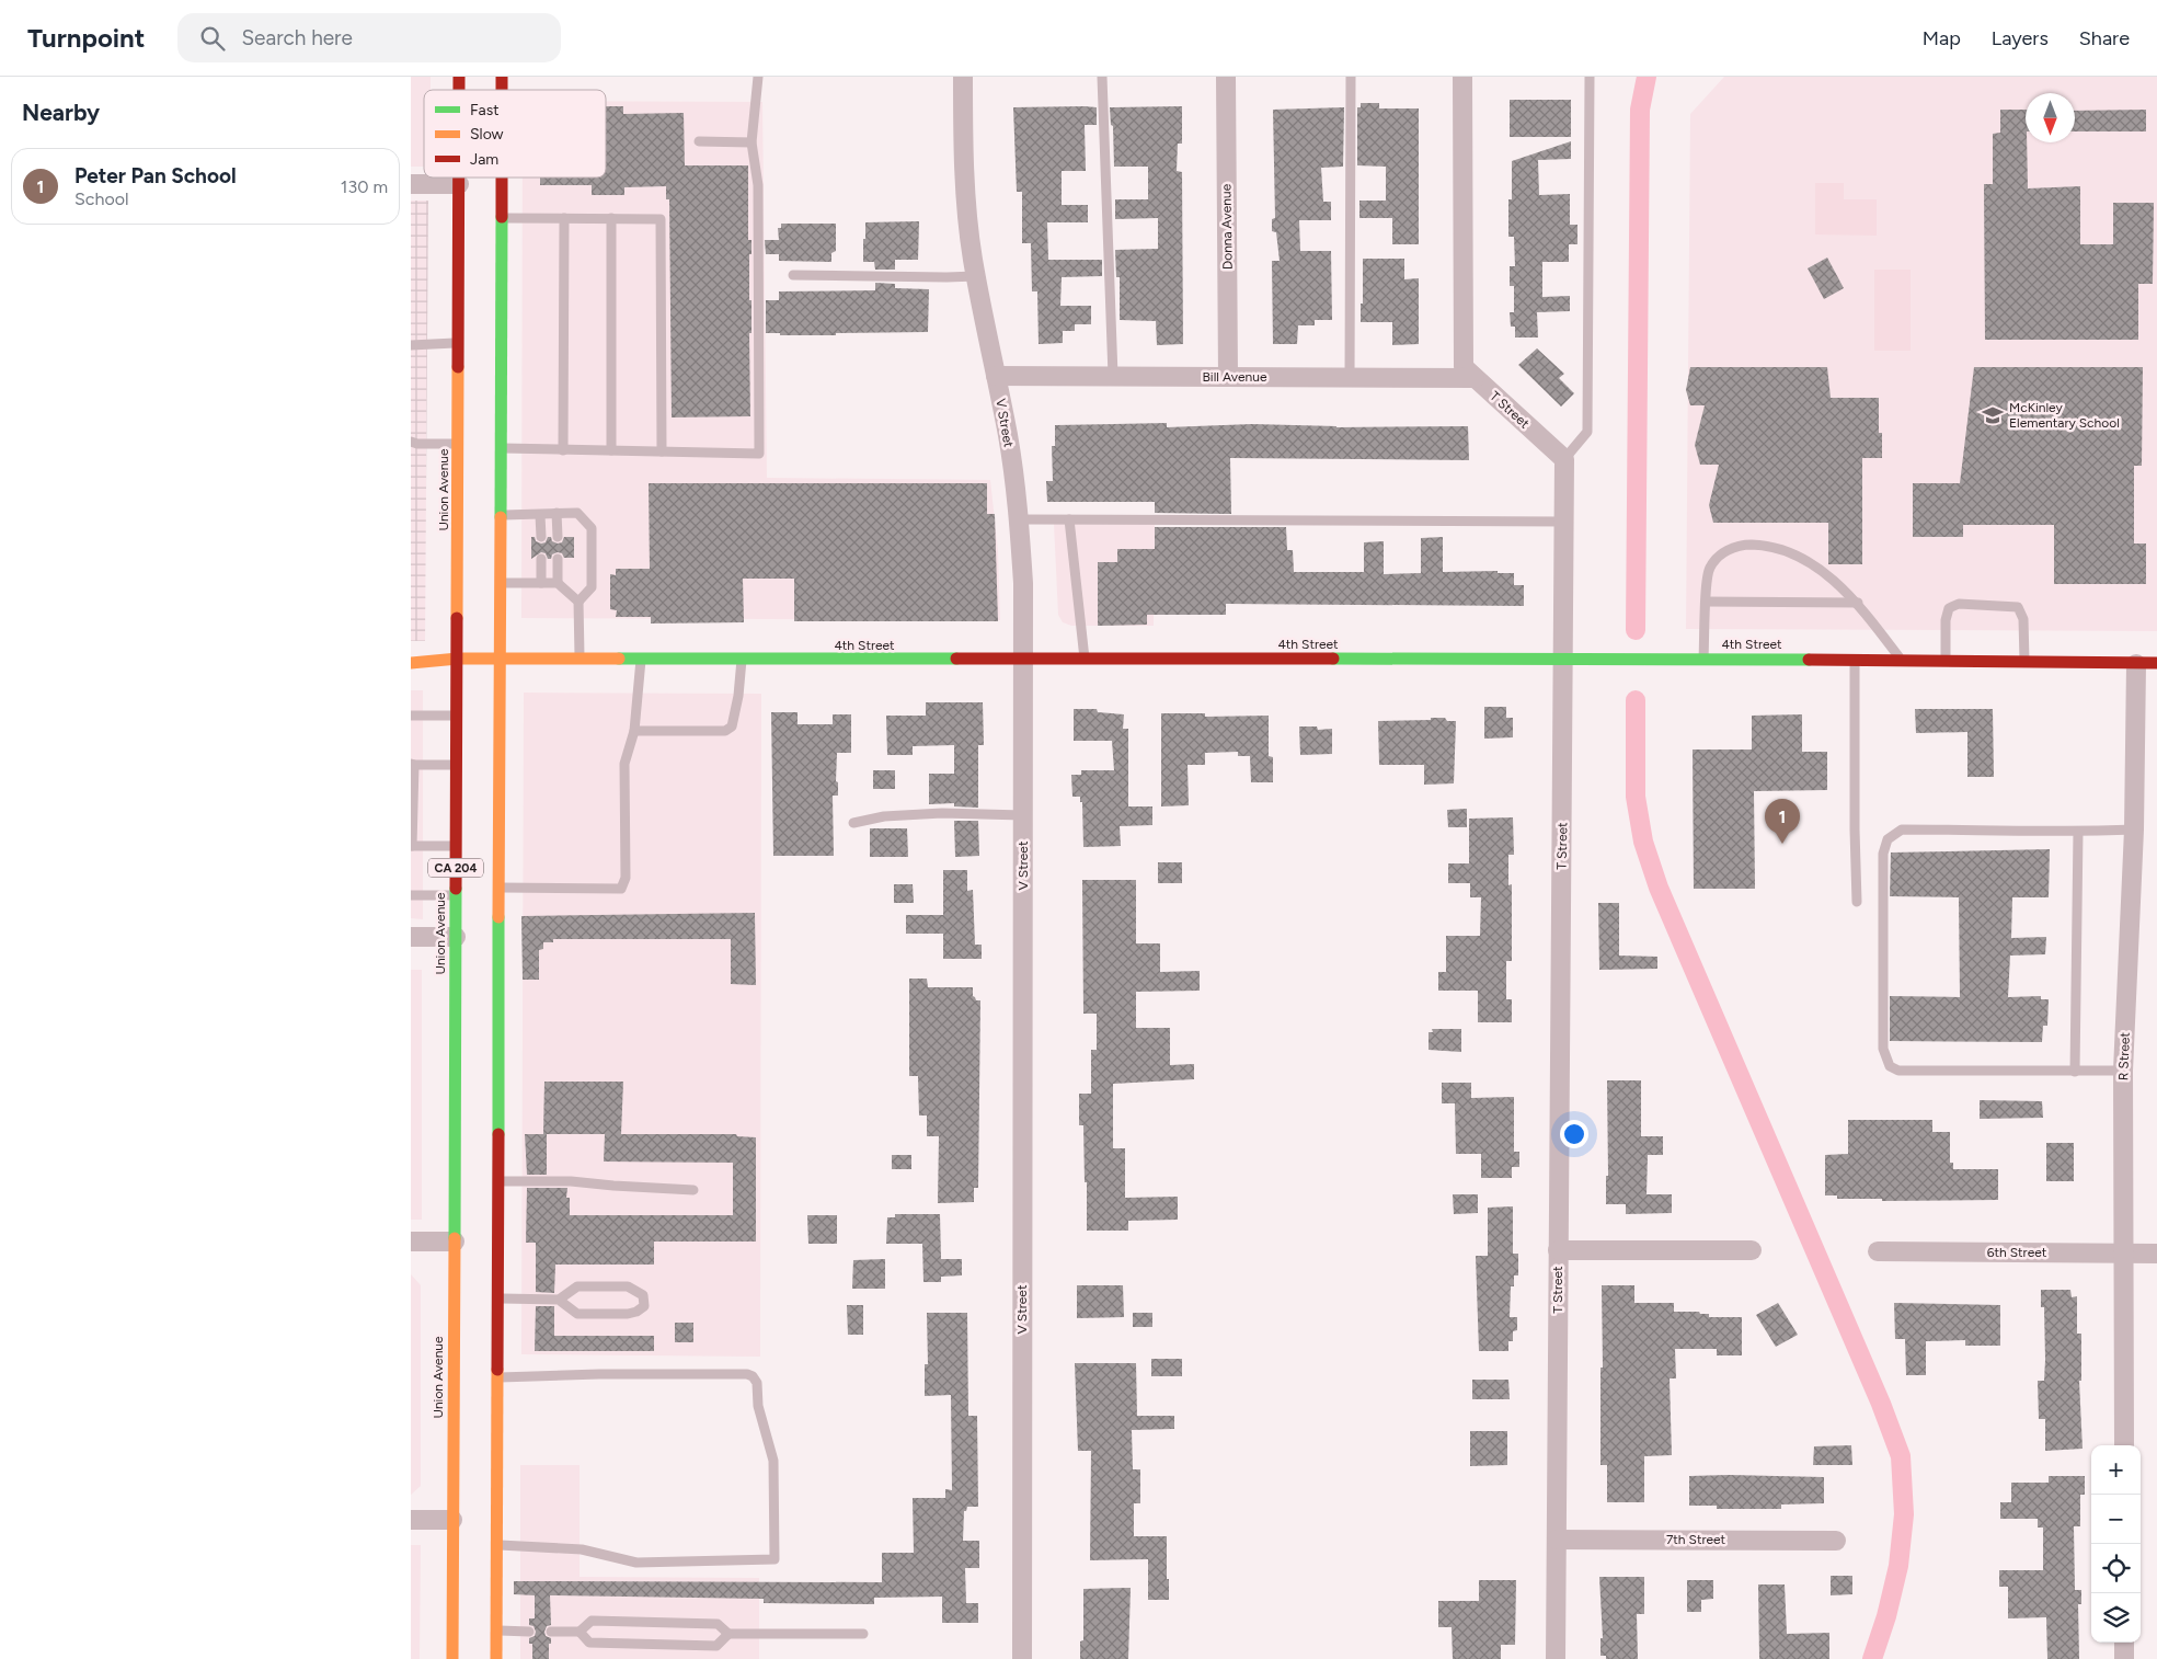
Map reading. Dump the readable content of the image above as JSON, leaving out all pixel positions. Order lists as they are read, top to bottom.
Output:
{
  "streets": {
    "main road": ["Union Avenue", "4th Street", "CA 204"],
    "street": [
      "Donna Avenue",
      "Bill Avenue",
      "T Street",
      "V Street",
      "R Street",
      "6th Street",
      "7th Street"
    ]
  },
  "crossings": [
    ["Donna Avenue", "Bill Avenue"],
    ["Bill Avenue", "T Street"],
    ["Bill Avenue", "V Street"],
    ["T Street", "4th Street"],
    ["T Street", "7th Street"],
    ["V Street", "4th Street"],
    ["Union Avenue", "4th Street"],
    ["4th Street", "CA 204"],
    ["4th Street", "R Street"],
    ["R Street", "6th Street"]
  ],
  "places": {
    "school or university": ["McKinley Elementary School"]
  },
  "legend": ["Fast", "Slow", "Jam"],
  "north": "bottom",
  "page": {
    "header": "Turnpoint",
    "search": "Search here",
    "nav": ["Map", "Layers", "Share"],
    "heading": "Nearby",
    "list": [
      {
        "mark": "1",
        "name": "Peter Pan School",
        "note": "School",
        "value": "130 m"
      }
    ],
    "pins": "1",
    "map_buttons": ["+", "−"]
  }
}
